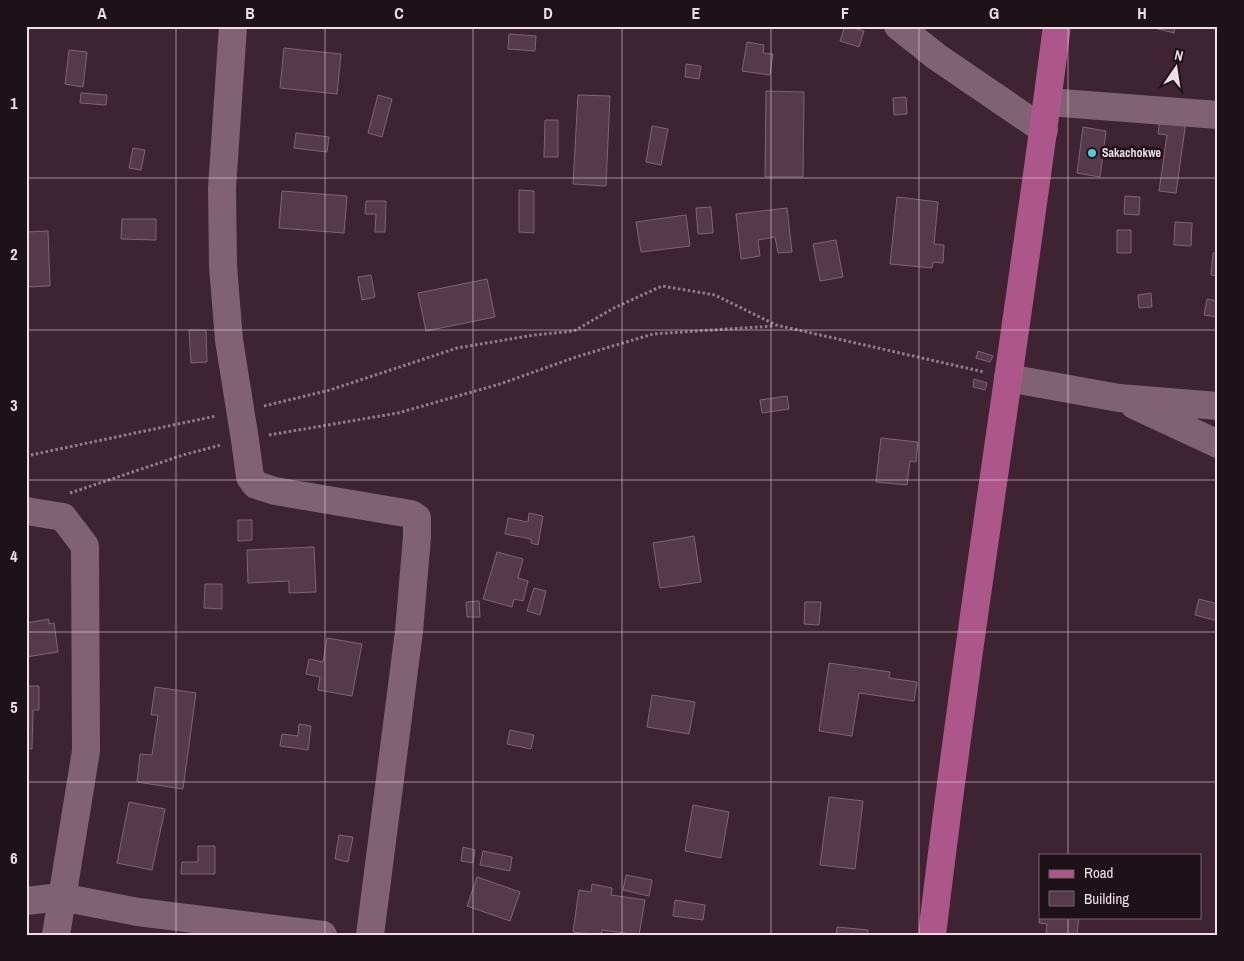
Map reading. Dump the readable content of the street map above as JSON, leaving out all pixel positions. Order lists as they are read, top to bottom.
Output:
{
  "places": ["Sakachokwe"],
  "legend": ["Road", "Building"],
  "north": "top",
  "grid": {
    "columns": [
      "A",
      "B",
      "C",
      "D",
      "E",
      "F",
      "G",
      "H"
    ],
    "rows": [
      "1",
      "2",
      "3",
      "4",
      "5",
      "6"
    ]
  }
}
